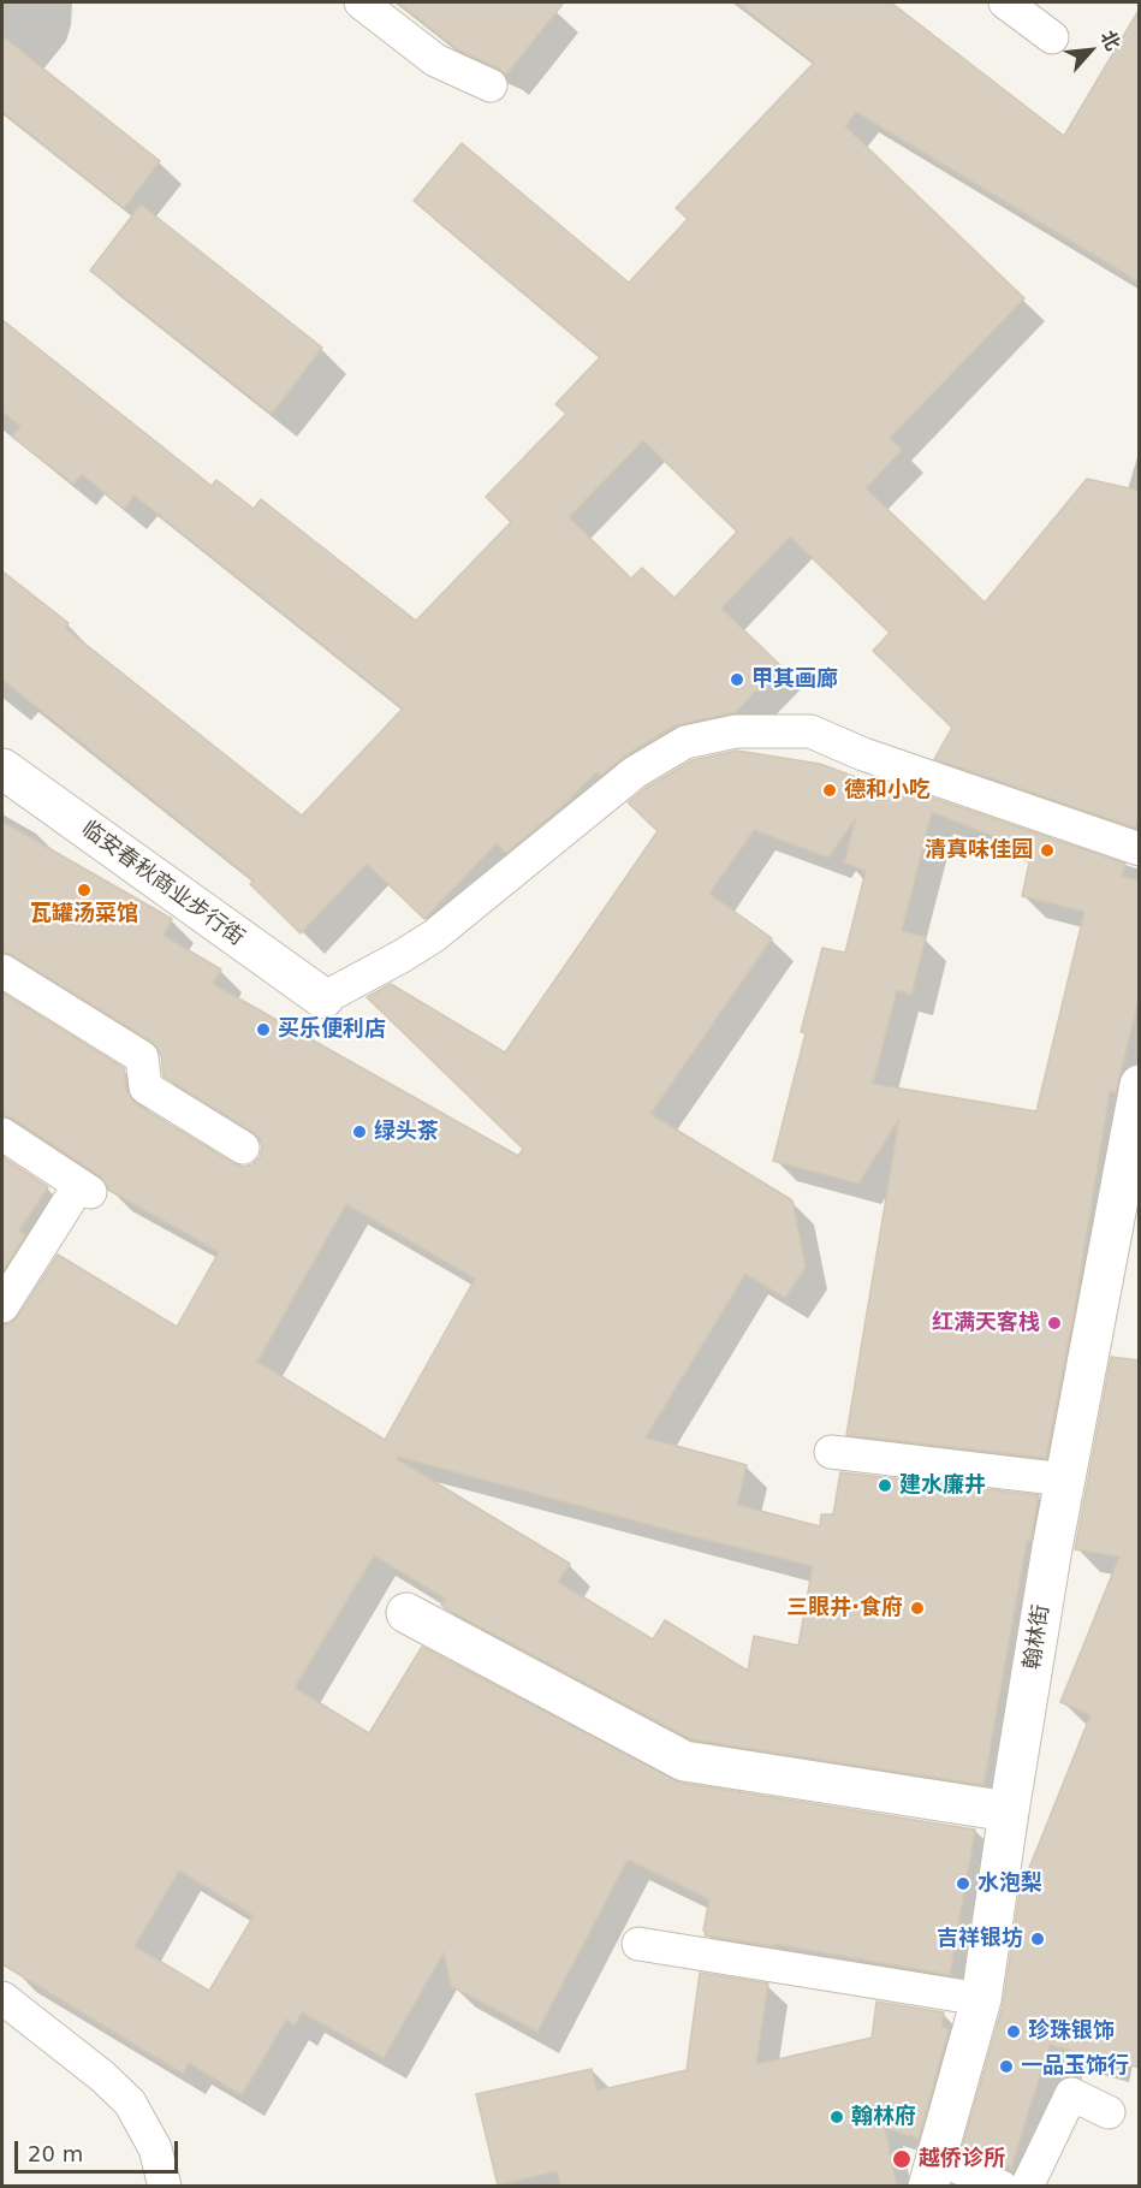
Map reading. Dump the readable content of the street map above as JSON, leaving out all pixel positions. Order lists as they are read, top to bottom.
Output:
{
  "streets": {
    "street": ["临安春秋商业步行街", "翰林街"]
  },
  "places": [
    "甲其画廊",
    "德和小吃",
    "清真味佳园",
    "瓦罐汤菜馆",
    "买乐便利店",
    "绿头茶",
    "红满天客栈",
    "建水廉井",
    "三眼井·食府",
    "水泡梨",
    "吉祥银坊",
    "珍珠银饰",
    "一品玉饰行",
    "翰林府",
    "越侨诊所"
  ],
  "scale_bar": "20 m",
  "north": "top right"
}
